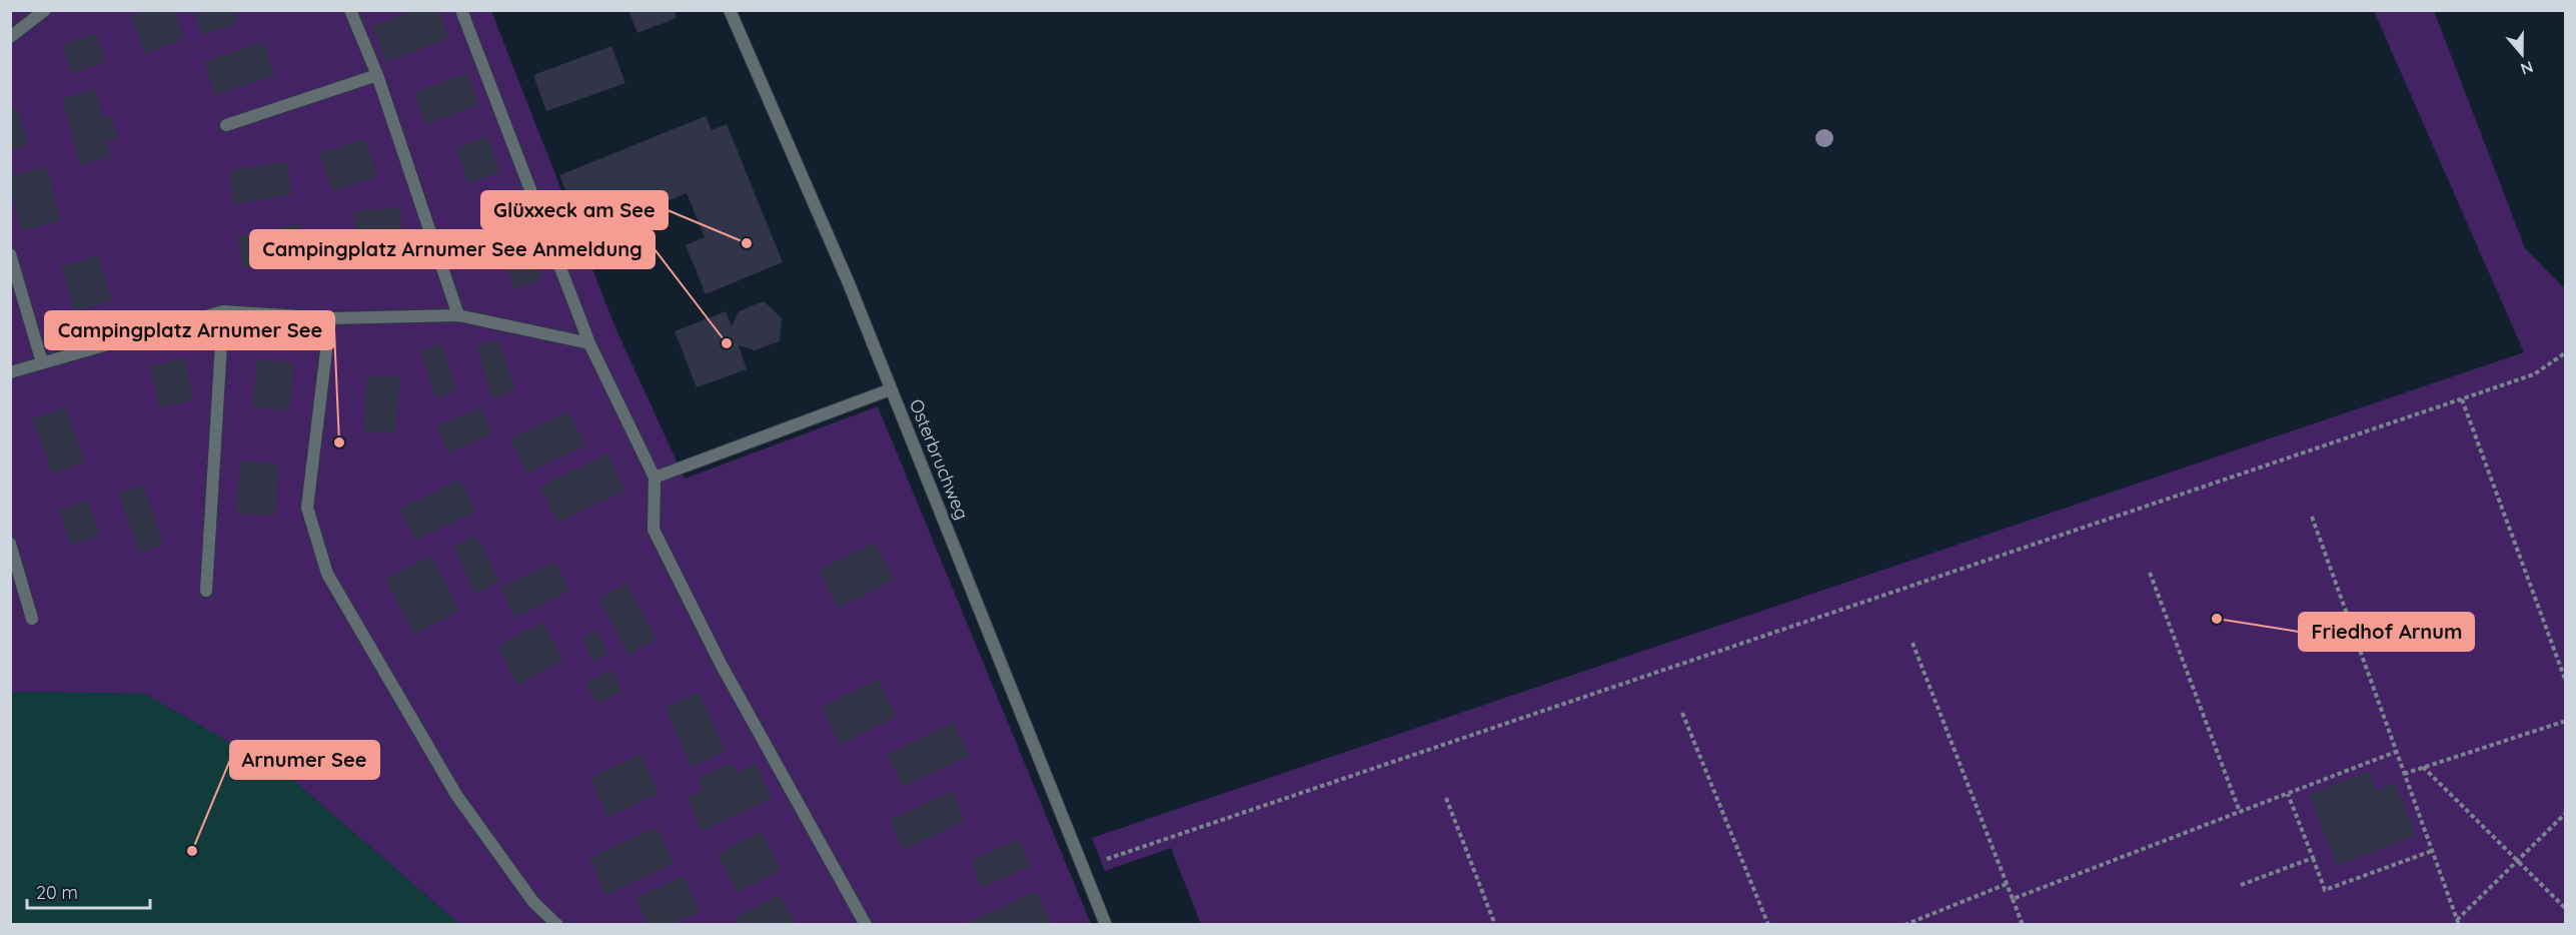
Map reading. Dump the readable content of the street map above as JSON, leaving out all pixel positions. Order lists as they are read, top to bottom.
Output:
{
  "streets": {
    "street": ["Osterbruchweg"]
  },
  "places": [
    "Glüxxeck am See",
    "Campingplatz Arnumer See Anmeldung",
    "Campingplatz Arnumer See",
    "Friedhof Arnum",
    "Arnumer See"
  ],
  "scale_bar": "20 m",
  "north": "bottom"
}
